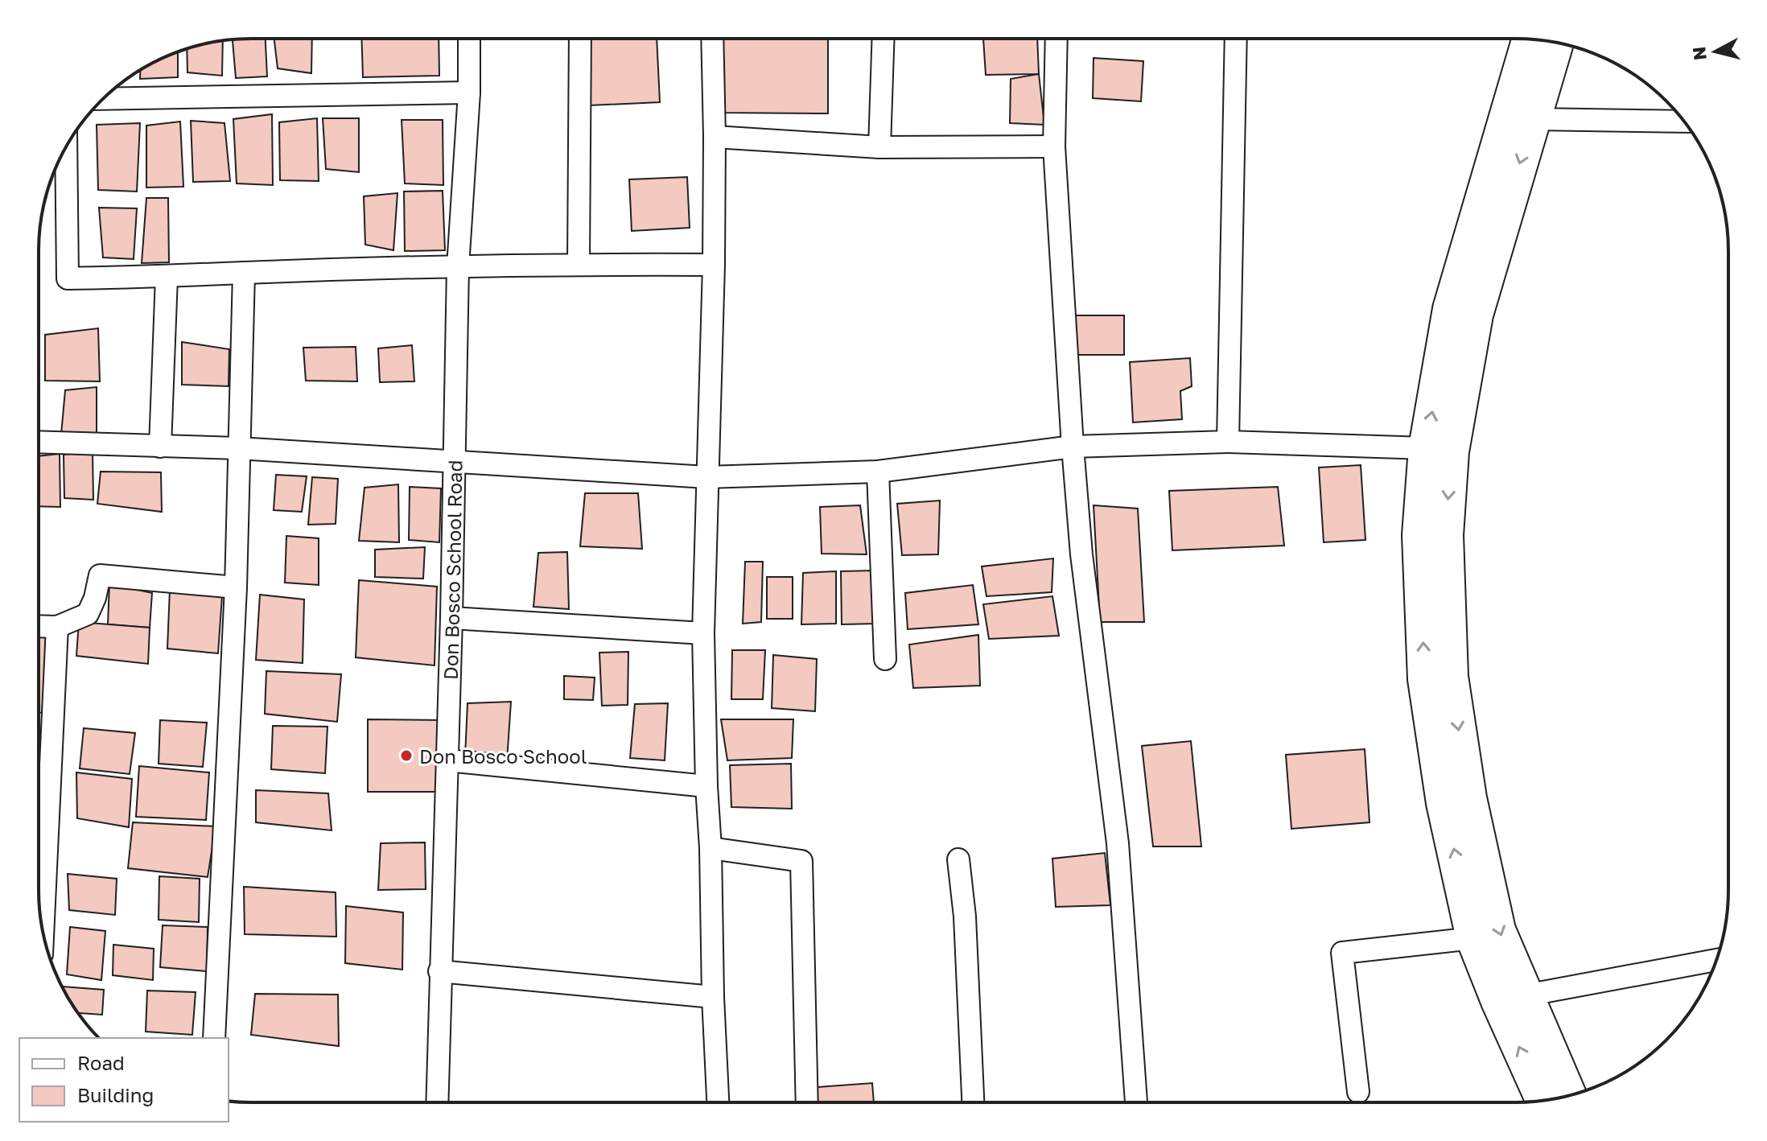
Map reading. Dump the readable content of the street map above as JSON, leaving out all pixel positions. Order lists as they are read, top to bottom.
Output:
{
  "streets": {
    "street": ["Don Bosco School Road"]
  },
  "places": ["Don Bosco School"],
  "legend": ["Road", "Building"],
  "north": "left"
}
